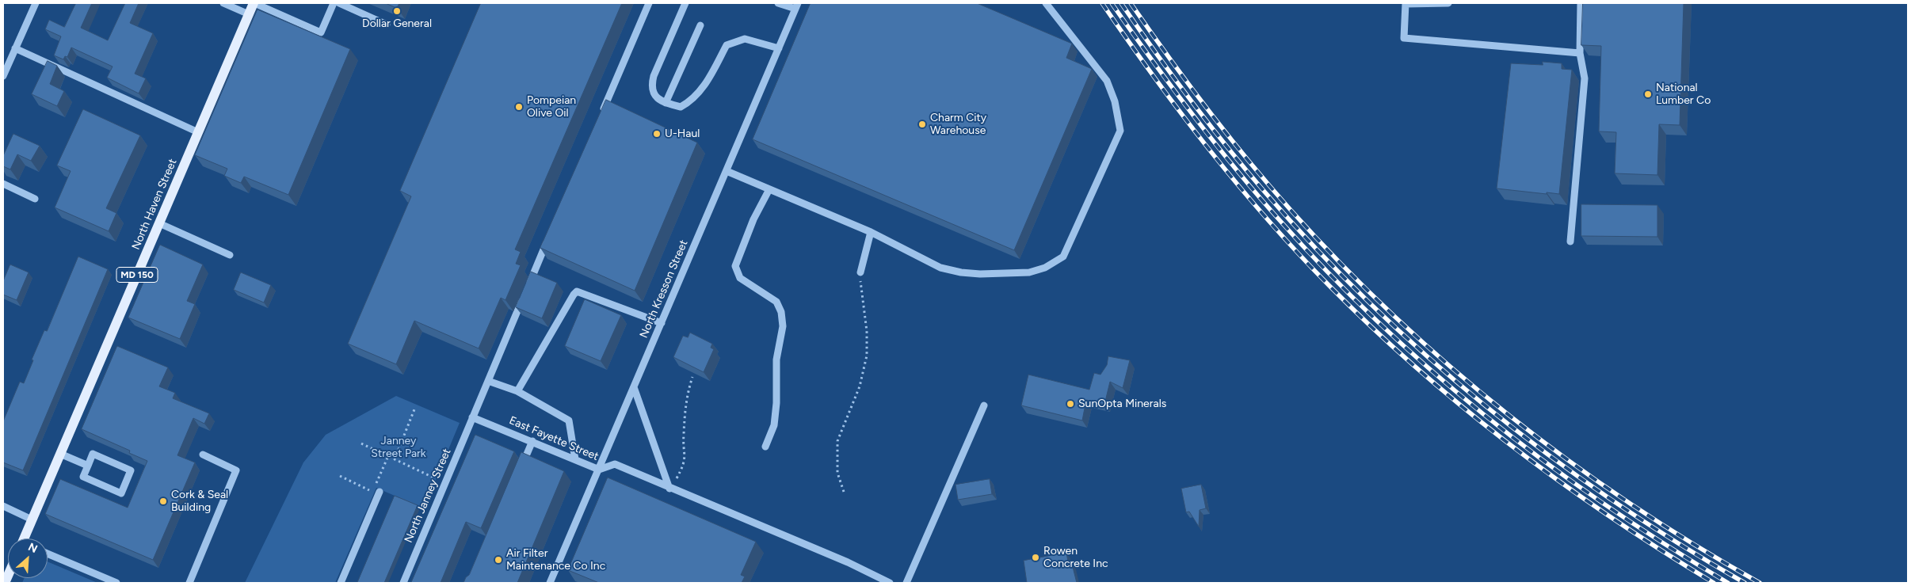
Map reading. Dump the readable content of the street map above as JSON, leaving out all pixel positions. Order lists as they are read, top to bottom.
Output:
{
  "streets": {
    "main road": ["North Haven Street", "MD 150"],
    "street": ["North Kresson Street", "East Fayette Street", "North Janney Street"]
  },
  "crossings": [
    ["North Kresson Street", "East Fayette Street"],
    ["East Fayette Street", "North Janney Street"]
  ],
  "parks": ["Janney Street Park"],
  "places": [
    "Dollar General",
    "National Lumber Co",
    "Pompeian Olive Oil",
    "Charm City Warehouse",
    "U-Haul",
    "SunOpta Minerals",
    "Cork & Seal Building",
    "Rowen Concrete Inc",
    "Air Filter Maintenance Co Inc"
  ],
  "north": "top right"
}
